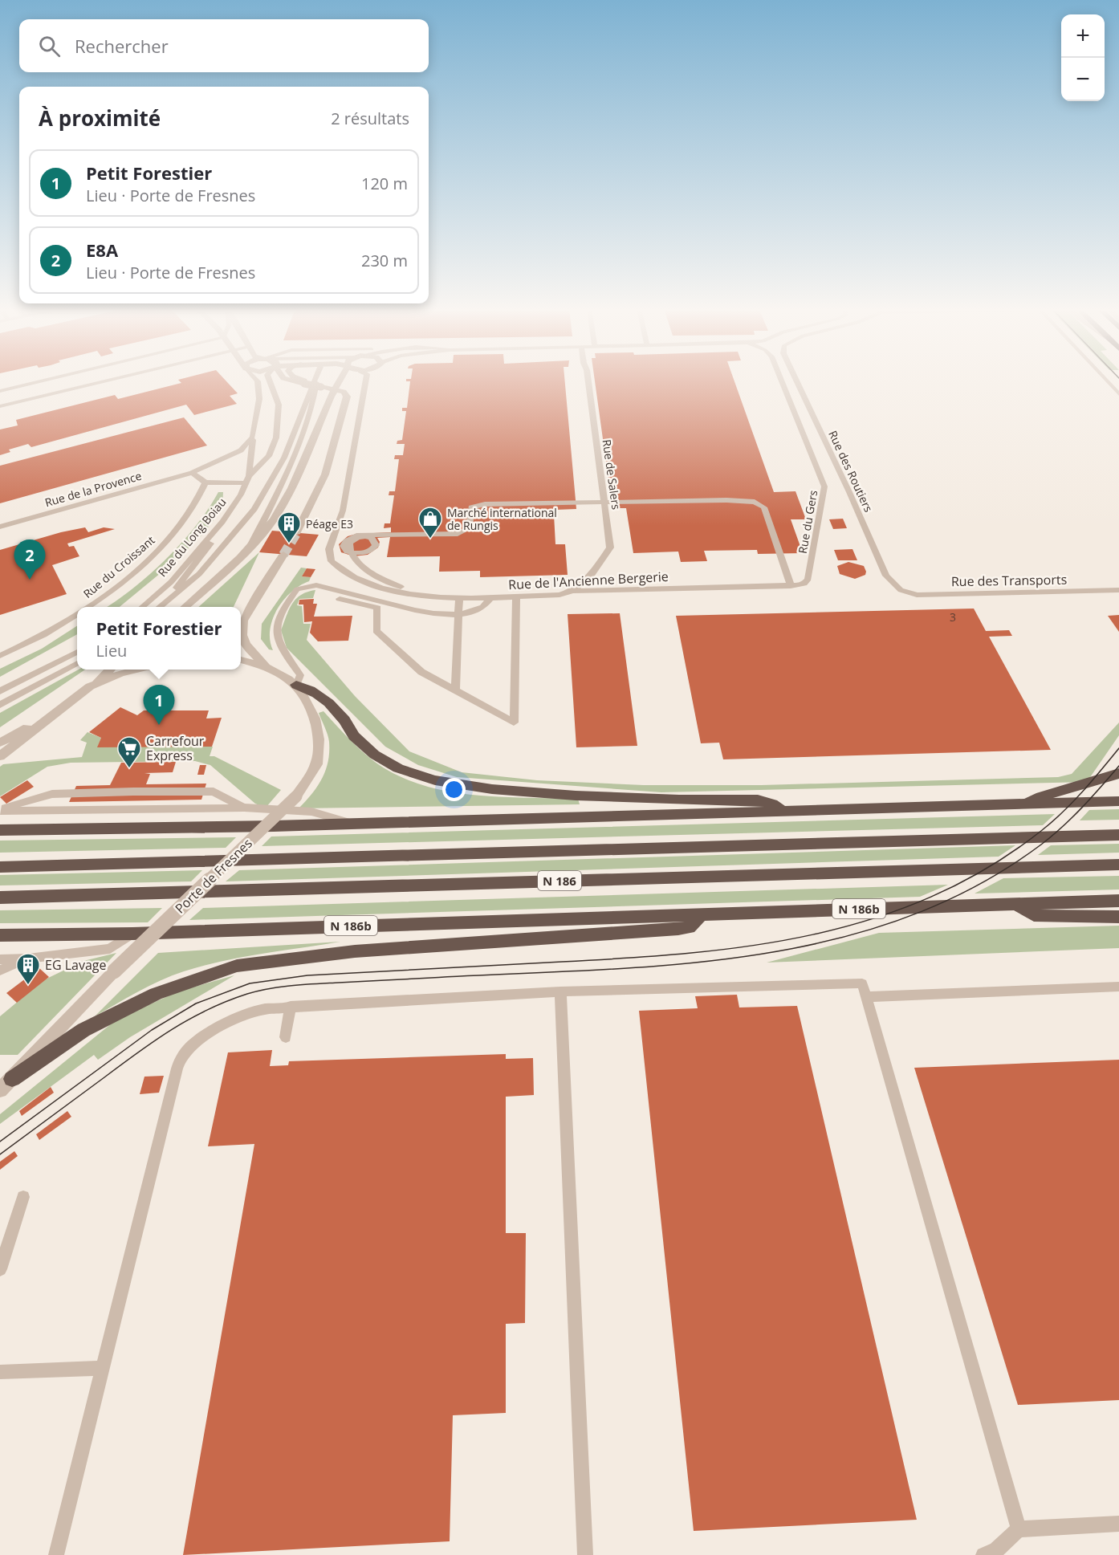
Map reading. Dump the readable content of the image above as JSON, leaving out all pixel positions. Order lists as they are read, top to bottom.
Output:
{
  "streets": {
    "highway": ["N 186", "N 186b"],
    "street": ["Porte de Fresnes"],
    "lane": [
      "Rue des Routiers",
      "Rue de Salers",
      "Rue de la Provence",
      "Rue du Gers",
      "Rue du Long Boiau",
      "Rue du Croissant",
      "Rue de l'Ancienne Bergerie",
      "Rue des Transports"
    ]
  },
  "crossings": [
    ["Rue des Routiers", "Rue des Transports"],
    ["Rue de Salers", "Rue de l'Ancienne Bergerie"],
    ["Rue du Gers", "Rue de l'Ancienne Bergerie"]
  ],
  "places": {
    "shop": ["Marché international de Rungis"],
    "building": ["Péage E3", "EG Lavage"],
    "supermarket": ["Carrefour Express"]
  },
  "house_numbers": ["3"],
  "page": {
    "map_buttons": ["+", "−"],
    "search": "Rechercher",
    "heading": ["À proximité", "2 résultats"],
    "list": [
      {
        "mark": "1",
        "name": "Petit Forestier",
        "note": "Lieu · Porte de Fresnes",
        "value": "120 m"
      },
      {
        "mark": "2",
        "name": "E8A",
        "note": "Lieu · Porte de Fresnes",
        "value": "230 m"
      }
    ],
    "pins": ["2", "1"],
    "popup": ["Petit Forestier", "Lieu"]
  }
}
